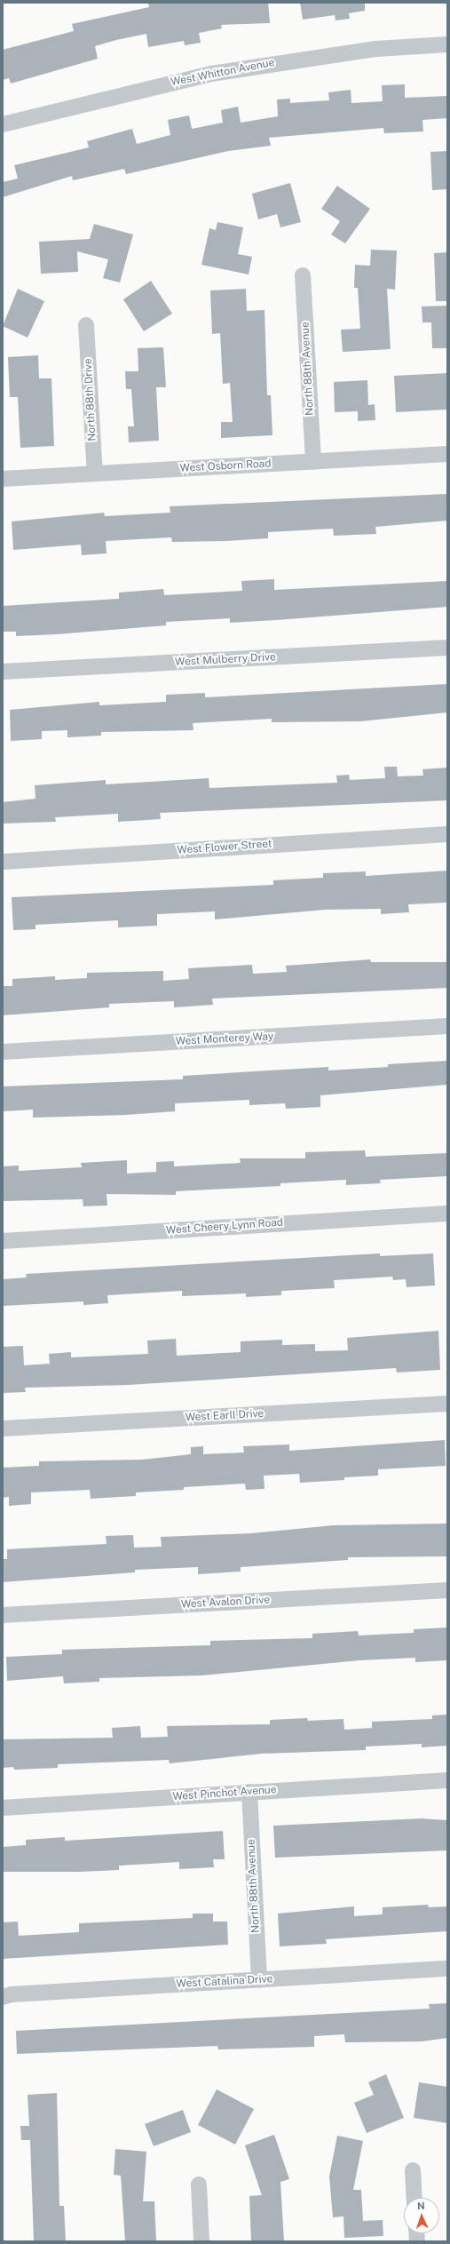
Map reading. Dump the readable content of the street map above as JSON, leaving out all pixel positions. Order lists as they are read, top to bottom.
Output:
{
  "streets": {
    "street": [
      "West Whitton Avenue",
      "North 88th Avenue",
      "North 88th Drive",
      "West Osborn Road",
      "West Mulberry Drive",
      "West Flower Street",
      "West Monterey Way",
      "West Cheery Lynn Road",
      "West Earll Drive",
      "West Avalon Drive",
      "West Pinchot Avenue",
      "West Catalina Drive"
    ]
  },
  "crossings": [
    ["North 88th Avenue", "West Osborn Road"],
    ["North 88th Avenue", "West Pinchot Avenue"],
    ["North 88th Avenue", "West Catalina Drive"],
    ["North 88th Drive", "West Osborn Road"]
  ],
  "north": "top"
}
